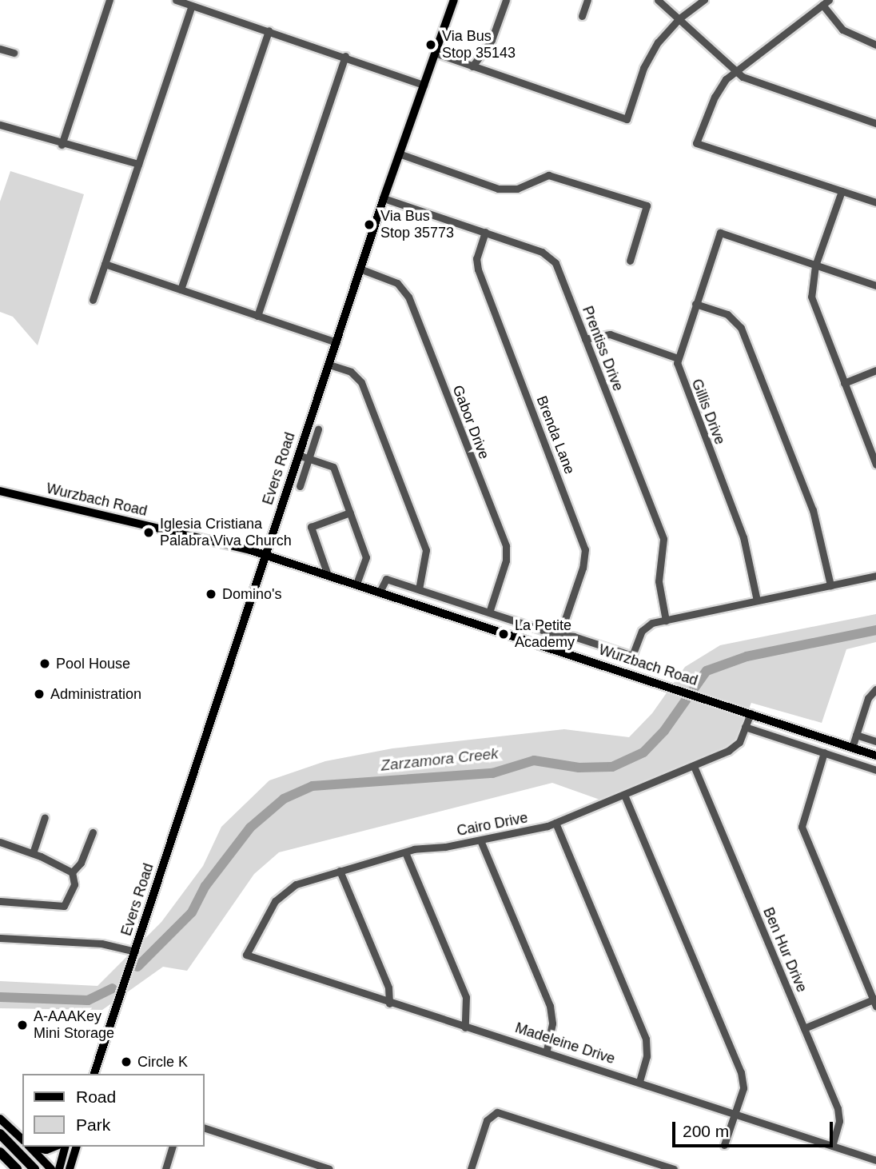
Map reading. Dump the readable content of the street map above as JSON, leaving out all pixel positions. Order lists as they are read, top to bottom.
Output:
{
  "streets": {
    "main road": ["Evers Road", "Wurzbach Road"],
    "street": [
      "Prentiss Drive",
      "Gillis Drive",
      "Gabor Drive",
      "Brenda Lane",
      "Cairo Drive",
      "Ben Hur Drive",
      "Madeleine Drive"
    ]
  },
  "crossings": [
    ["Prentiss Drive", "Brenda Lane"],
    ["Prentiss Drive", "Evers Road"],
    ["Prentiss Drive", "Wurzbach Road"],
    ["Gabor Drive", "Evers Road"],
    ["Gabor Drive", "Wurzbach Road"],
    ["Brenda Lane", "Wurzbach Road"],
    ["Evers Road", "Wurzbach Road"],
    ["Wurzbach Road", "Cairo Drive"],
    ["Cairo Drive", "Ben Hur Drive"],
    ["Cairo Drive", "Madeleine Drive"],
    ["Ben Hur Drive", "Madeleine Drive"]
  ],
  "water": ["Zarzamora Creek"],
  "places": [
    "Via Bus Stop 35143",
    "Via Bus Stop 35773",
    "Iglesia Cristiana Palabra Viva Church",
    "Domino's",
    "La Petite Academy",
    "Pool House",
    "Administration",
    "A-AAAKey Mini Storage",
    "Circle K"
  ],
  "legend": ["Road", "Park"],
  "scale_bar": "200 m"
}
